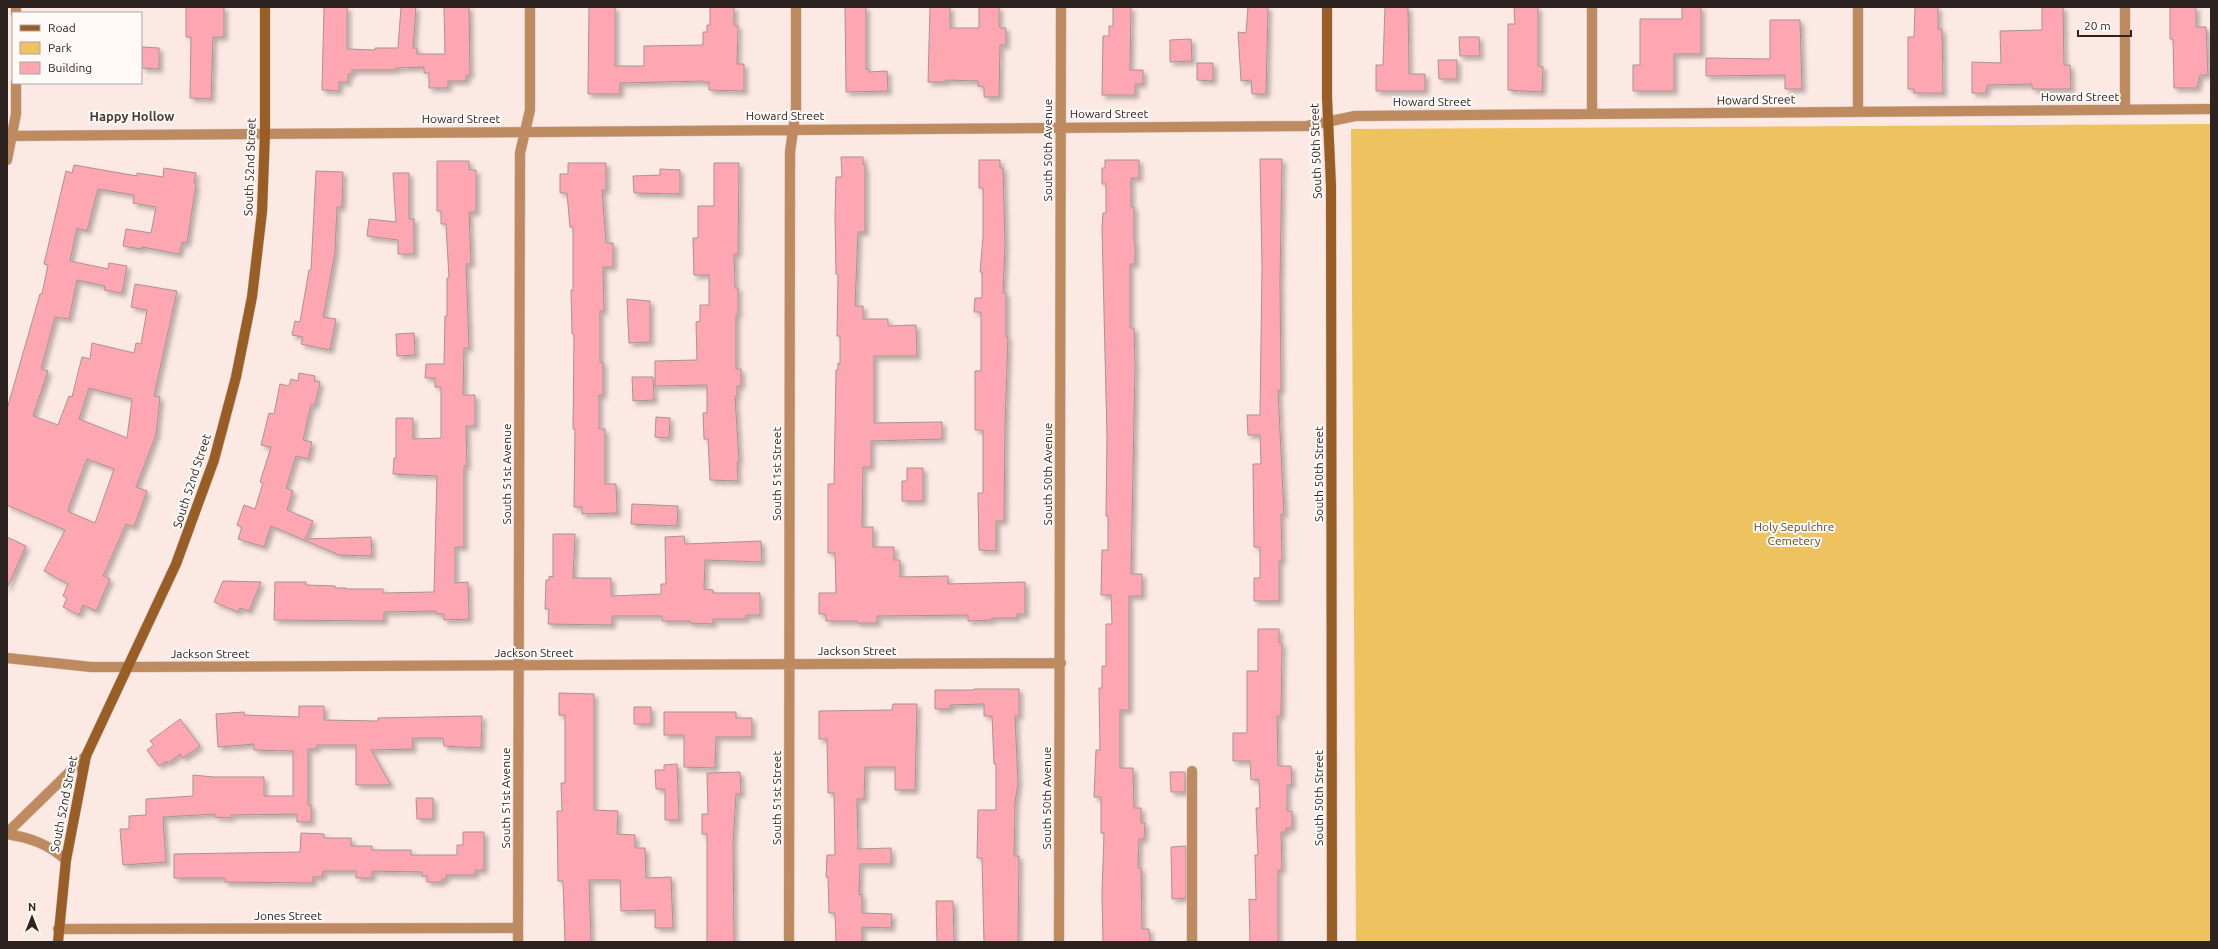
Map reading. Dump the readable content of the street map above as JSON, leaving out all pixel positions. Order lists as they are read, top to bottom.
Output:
{
  "streets": {
    "street": [
      "Howard Street",
      "South 50th Avenue",
      "South 50th Street",
      "South 52nd Street",
      "South 51st Avenue",
      "South 51st Street",
      "Jackson Street",
      "Jones Street"
    ]
  },
  "crossings": [
    ["Howard Street", "South 50th Avenue"],
    ["Howard Street", "South 50th Street"],
    ["Howard Street", "South 52nd Street"],
    ["Howard Street", "South 51st Avenue"],
    ["Howard Street", "South 51st Street"],
    ["South 50th Avenue", "Jackson Street"],
    ["South 52nd Street", "Jackson Street"],
    ["South 52nd Street", "Jones Street"],
    ["South 51st Avenue", "Jackson Street"],
    ["South 51st Avenue", "Jones Street"],
    ["South 51st Street", "Jackson Street"]
  ],
  "districts": ["Happy Hollow"],
  "parks": ["Holy Sepulchre Cemetery"],
  "legend": ["Road", "Park", "Building"],
  "scale_bar": "20 m",
  "north": "top"
}
